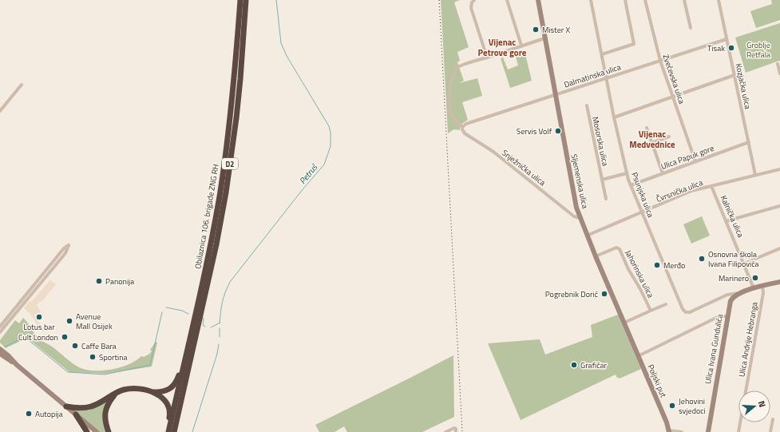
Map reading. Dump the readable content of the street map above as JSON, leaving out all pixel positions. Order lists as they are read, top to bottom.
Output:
{
  "streets": {
    "highway": ["D2", "Obilaznica 106. brigade ZNG RH"],
    "street": [
      "Dalmatinska ulica",
      "Zvečevska ulica",
      "Kozjačka ulica",
      "Mosorska ulica",
      "Ulica Papuk gore",
      "Snježnička ulica",
      "Sljemenska ulica",
      "Čvrsnička ulica",
      "Psunjska ulica",
      "Kalnička ulica",
      "Jahorinska ulica",
      "Ulica Andrije Hebranga",
      "Ulica Ivana Gundulića",
      "Poljski put"
    ]
  },
  "crossings": [
    ["Dalmatinska ulica", "Zvečevska ulica"],
    ["Dalmatinska ulica", "Kozjačka ulica"],
    ["Dalmatinska ulica", "Snježnička ulica"],
    ["Dalmatinska ulica", "Sljemenska ulica"],
    ["Dalmatinska ulica", "Psunjska ulica"],
    ["Zvečevska ulica", "Ulica Papuk gore"],
    ["Kozjačka ulica", "Ulica Papuk gore"],
    ["Kozjačka ulica", "Čvrsnička ulica"],
    ["Ulica Papuk gore", "Psunjska ulica"],
    ["Snježnička ulica", "Sljemenska ulica"],
    ["Sljemenska ulica", "Čvrsnička ulica"],
    ["Sljemenska ulica", "Jahorinska ulica"],
    ["Sljemenska ulica", "Poljski put"],
    ["Čvrsnička ulica", "Psunjska ulica"],
    ["Čvrsnička ulica", "Kalnička ulica"]
  ],
  "districts": ["Vijenac Petrove gore", "Vijenac Medvednice"],
  "water": ["Petruš"],
  "parks": ["Groblje Retfala"],
  "places": [
    "Mister X",
    "Tisak",
    "Servis Volf",
    "Osnovna škola Ivana Filipovića",
    "Merđo",
    "Marinero",
    "Panonija",
    "Pogrebnik Dorić",
    "Lotus bar",
    "Avenue Mall Osijek",
    "Cult London",
    "Caffe Bara",
    "Sportina",
    "Grafičar",
    "Jehovini svjedoci",
    "Autopija"
  ],
  "north": "right"
}
